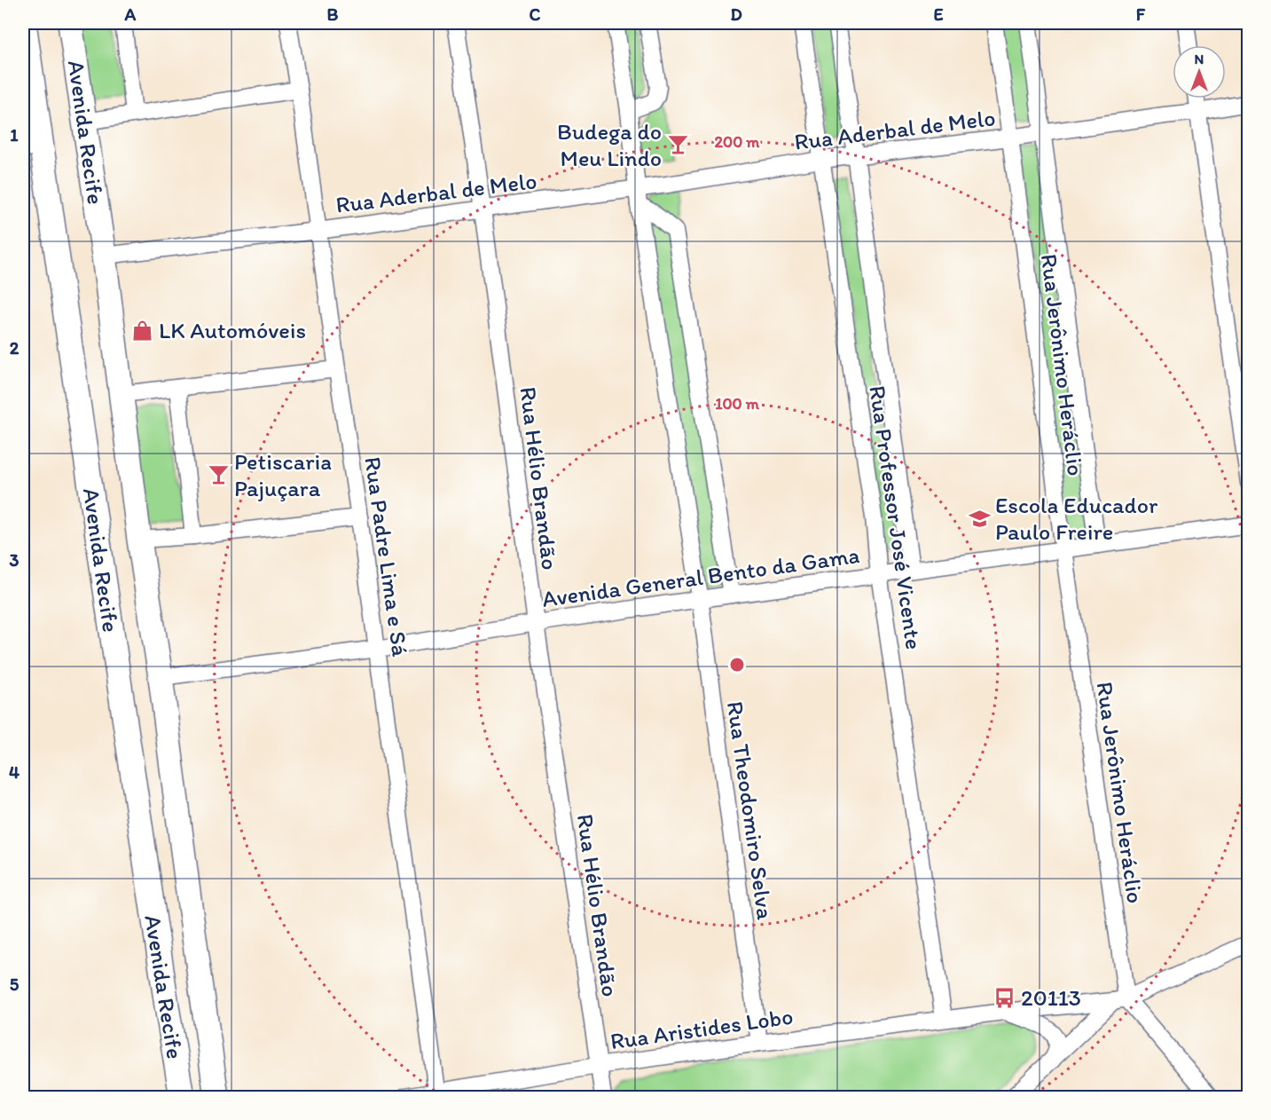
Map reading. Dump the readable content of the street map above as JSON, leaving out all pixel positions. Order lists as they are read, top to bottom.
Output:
{
  "streets": {
    "main road": ["Avenida Recife"],
    "street": [
      "Rua Aderbal de Melo",
      "Rua Jerônimo Heráclio",
      "Rua Hélio Brandão",
      "Rua Professor José Vicente",
      "Rua Padre Lima e Sá",
      "Avenida General Bento da Gama",
      "Rua Theodomiro Selva",
      "Rua Aristides Lobo"
    ]
  },
  "crossings": [
    ["Rua Aderbal de Melo", "Avenida Recife"],
    ["Rua Aderbal de Melo", "Rua Jerônimo Heráclio"],
    ["Rua Aderbal de Melo", "Rua Hélio Brandão"],
    ["Rua Aderbal de Melo", "Rua Professor José Vicente"],
    ["Rua Aderbal de Melo", "Rua Padre Lima e Sá"],
    ["Rua Aderbal de Melo", "Rua Theodomiro Selva"],
    ["Avenida Recife", "Avenida General Bento da Gama"],
    ["Rua Jerônimo Heráclio", "Avenida General Bento da Gama"],
    ["Rua Jerônimo Heráclio", "Rua Aristides Lobo"],
    ["Rua Hélio Brandão", "Avenida General Bento da Gama"],
    ["Rua Hélio Brandão", "Rua Aristides Lobo"],
    ["Rua Professor José Vicente", "Avenida General Bento da Gama"],
    ["Rua Professor José Vicente", "Rua Aristides Lobo"],
    ["Rua Padre Lima e Sá", "Avenida General Bento da Gama"],
    ["Rua Padre Lima e Sá", "Rua Aristides Lobo"],
    ["Avenida General Bento da Gama", "Rua Theodomiro Selva"],
    ["Rua Theodomiro Selva", "Rua Aristides Lobo"]
  ],
  "places": {
    "bar": ["Budega do Meu Lindo", "Petiscaria Pajuçara"],
    "shop": ["LK Automóveis"],
    "school or university": ["Escola Educador Paulo Freire"],
    "bus stop": ["20113"]
  },
  "north": "top",
  "grid": {
    "columns": [
      "A",
      "B",
      "C",
      "D",
      "E",
      "F"
    ],
    "rows": [
      "1",
      "2",
      "3",
      "4",
      "5"
    ]
  },
  "rings": ["200 m", "100 m"]
}
